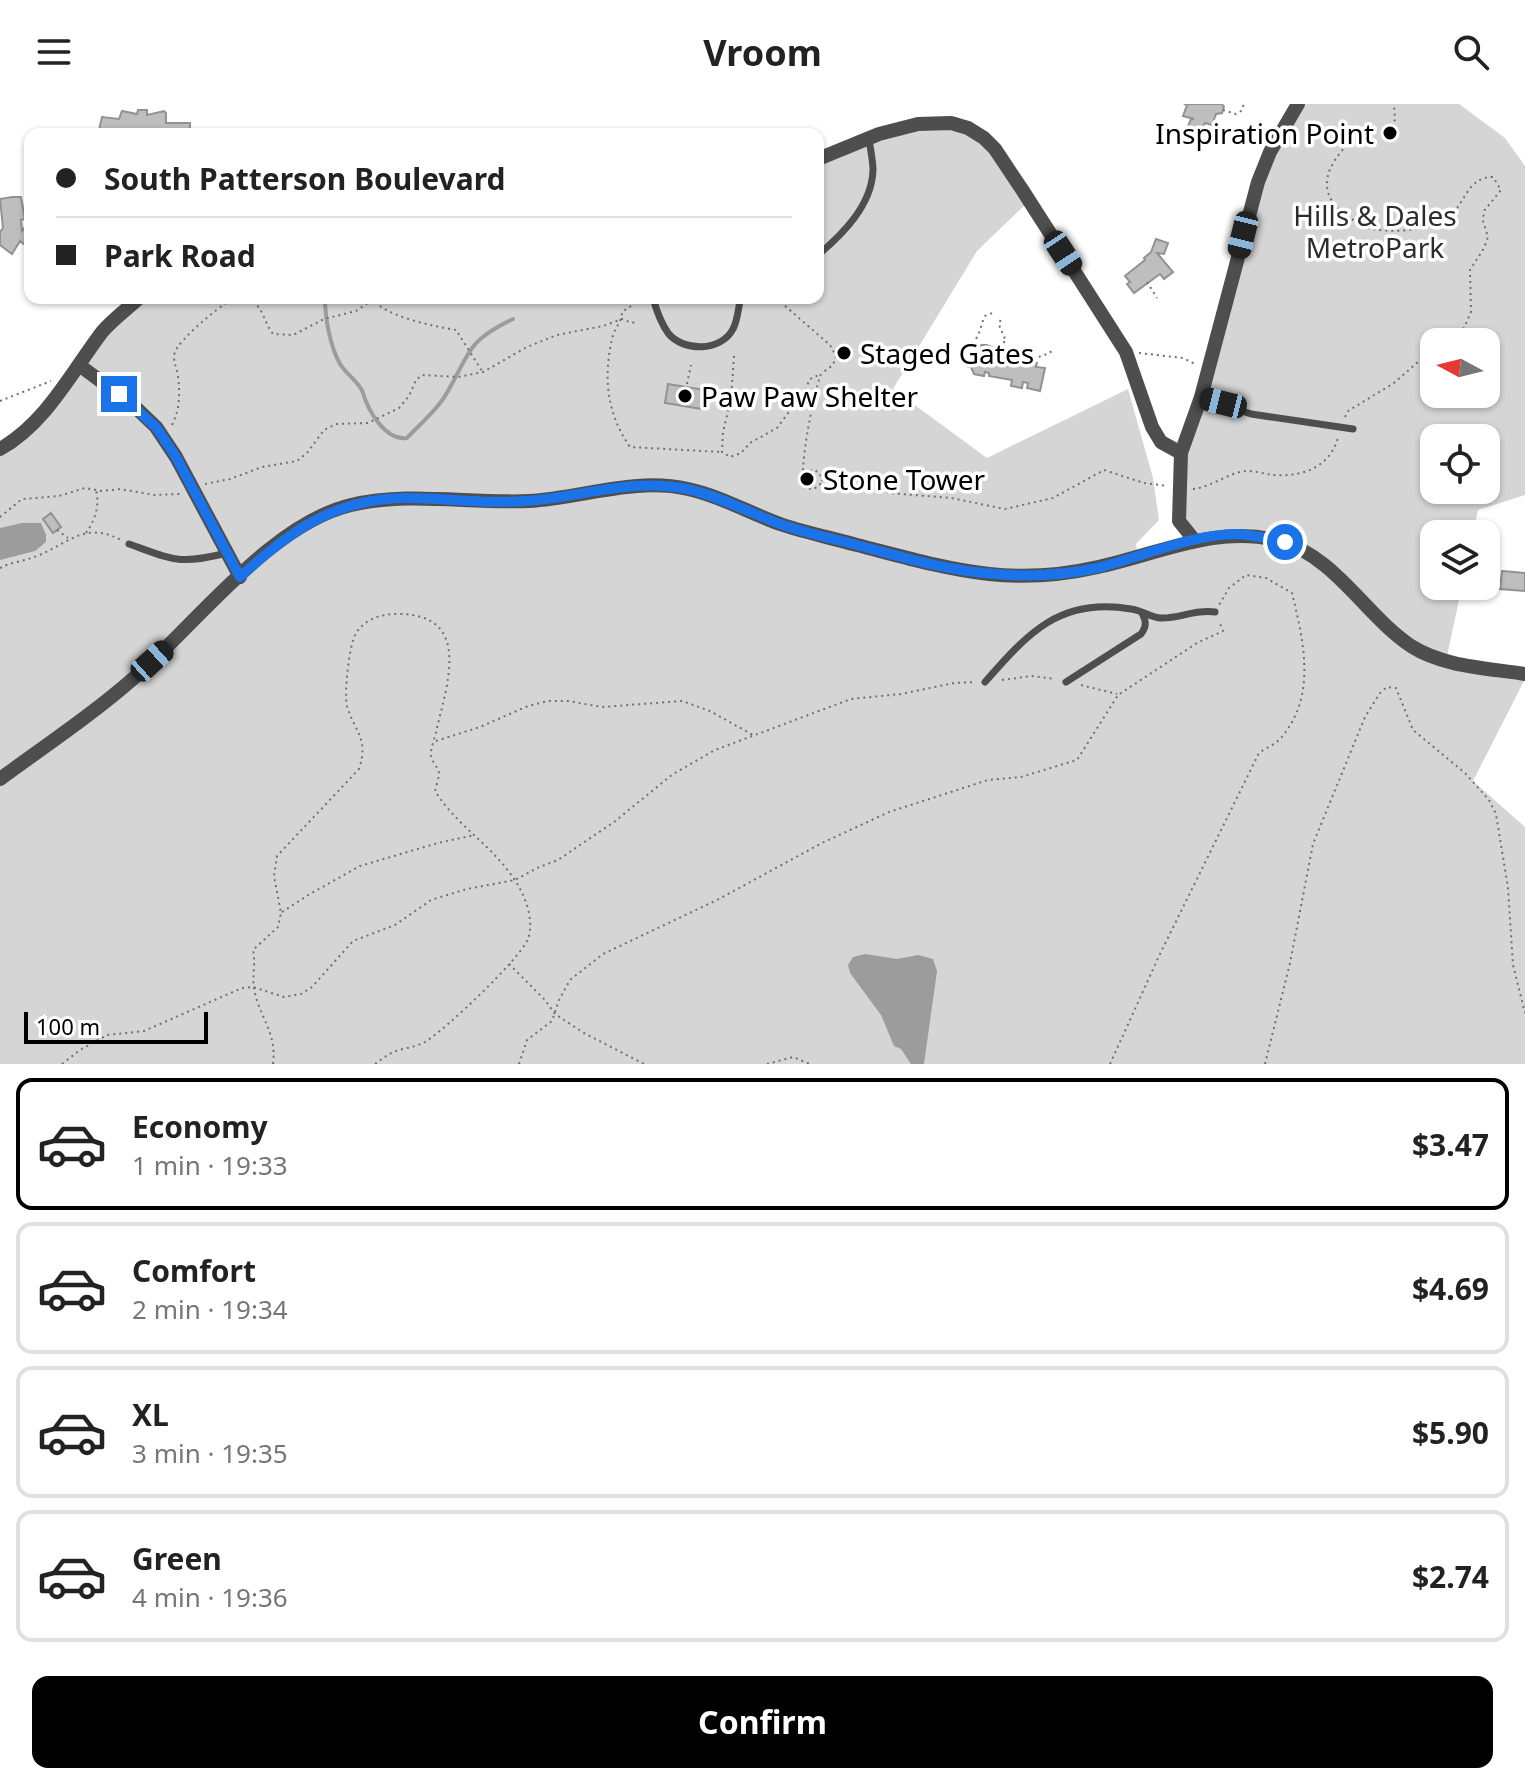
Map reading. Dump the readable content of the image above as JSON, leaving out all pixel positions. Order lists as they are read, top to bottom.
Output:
{
  "parks": ["Hills & Dales MetroPark"],
  "places": [
    "Inspiration Point",
    "Staged Gates",
    "Paw Paw Shelter",
    "Stone Tower"
  ],
  "scale_bar": "100 m",
  "north": "left",
  "page": {
    "header": "Vroom",
    "banner": ["South Patterson Boulevard", "Park Road"],
    "scale": "100 m",
    "list": [
      {
        "name": "Economy",
        "note": "1 min · 19:33",
        "value": "$3.47"
      },
      {
        "name": "Comfort",
        "note": "2 min · 19:34",
        "value": "$4.69"
      },
      {
        "name": "XL",
        "note": "3 min · 19:35",
        "value": "$5.90"
      },
      {
        "name": "Green",
        "note": "4 min · 19:36",
        "value": "$2.74"
      }
    ],
    "buttons": "Confirm"
  }
}
